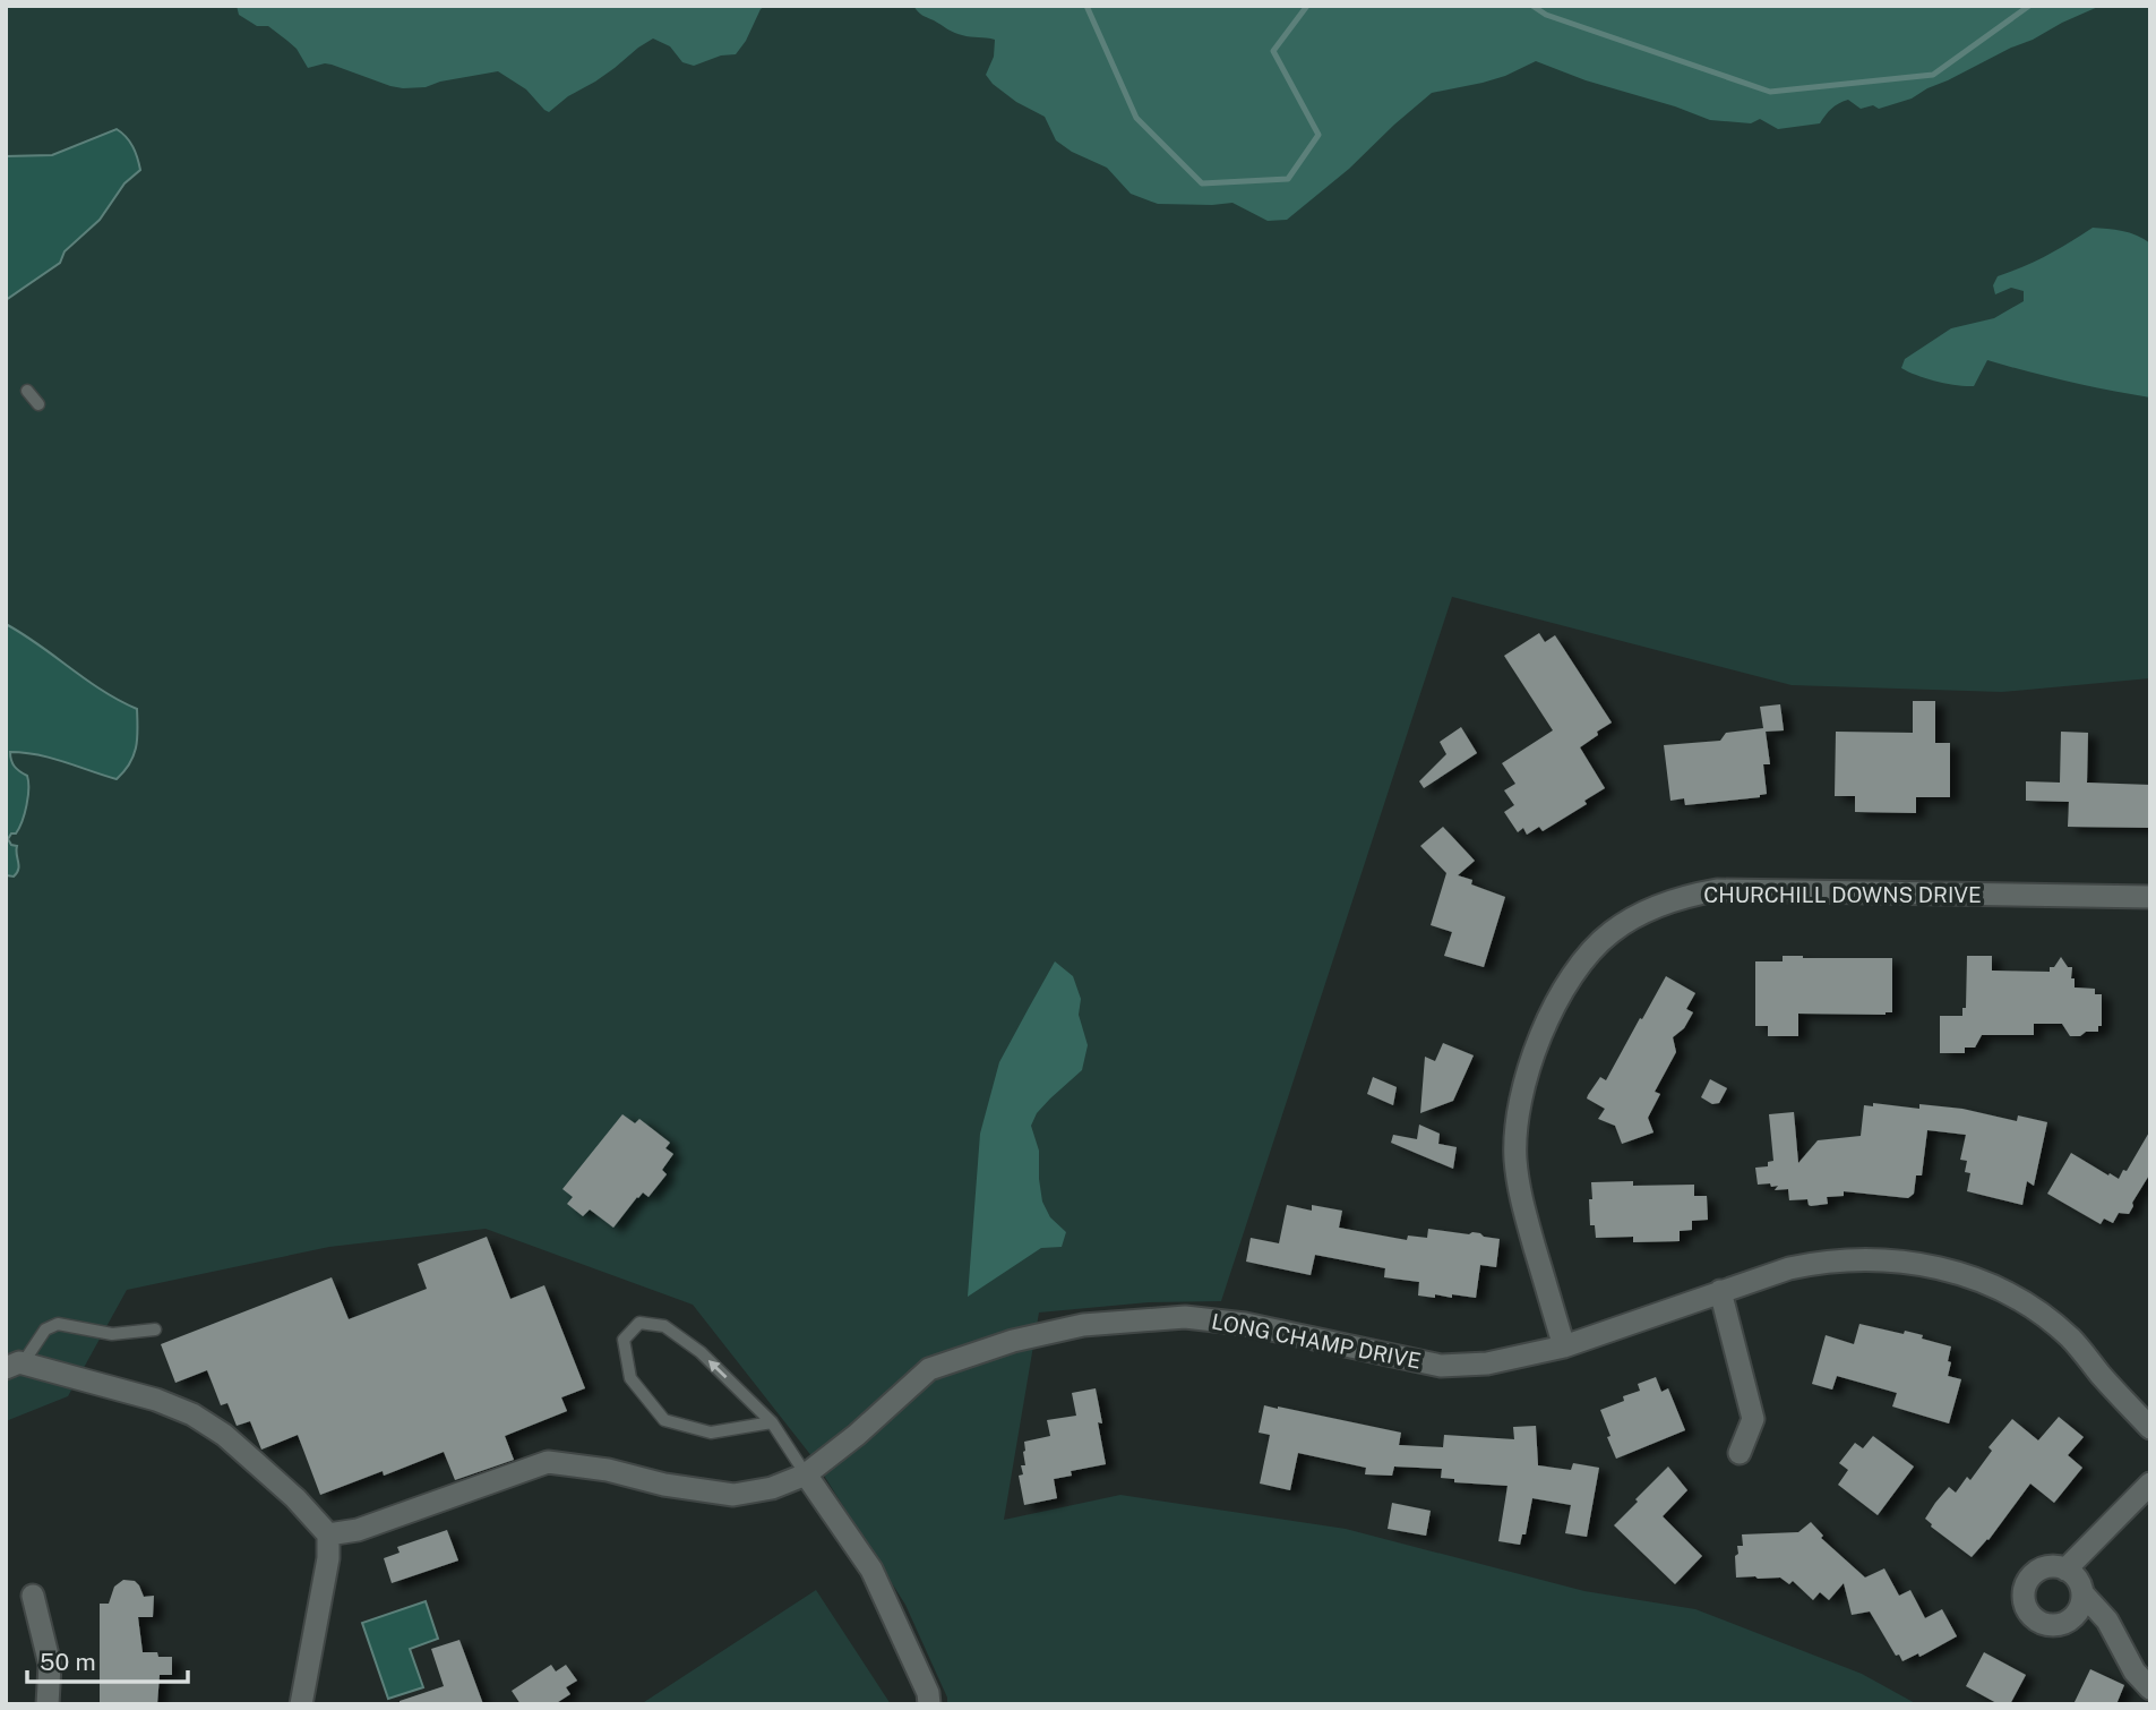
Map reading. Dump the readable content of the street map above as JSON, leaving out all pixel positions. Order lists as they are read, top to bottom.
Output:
{
  "streets": {
    "street": ["CHURCHILL DOWNS DRIVE", "LONG CHAMP DRIVE"]
  },
  "crossings": [
    ["CHURCHILL DOWNS DRIVE", "LONG CHAMP DRIVE"]
  ],
  "scale_bar": "50 m"
}
